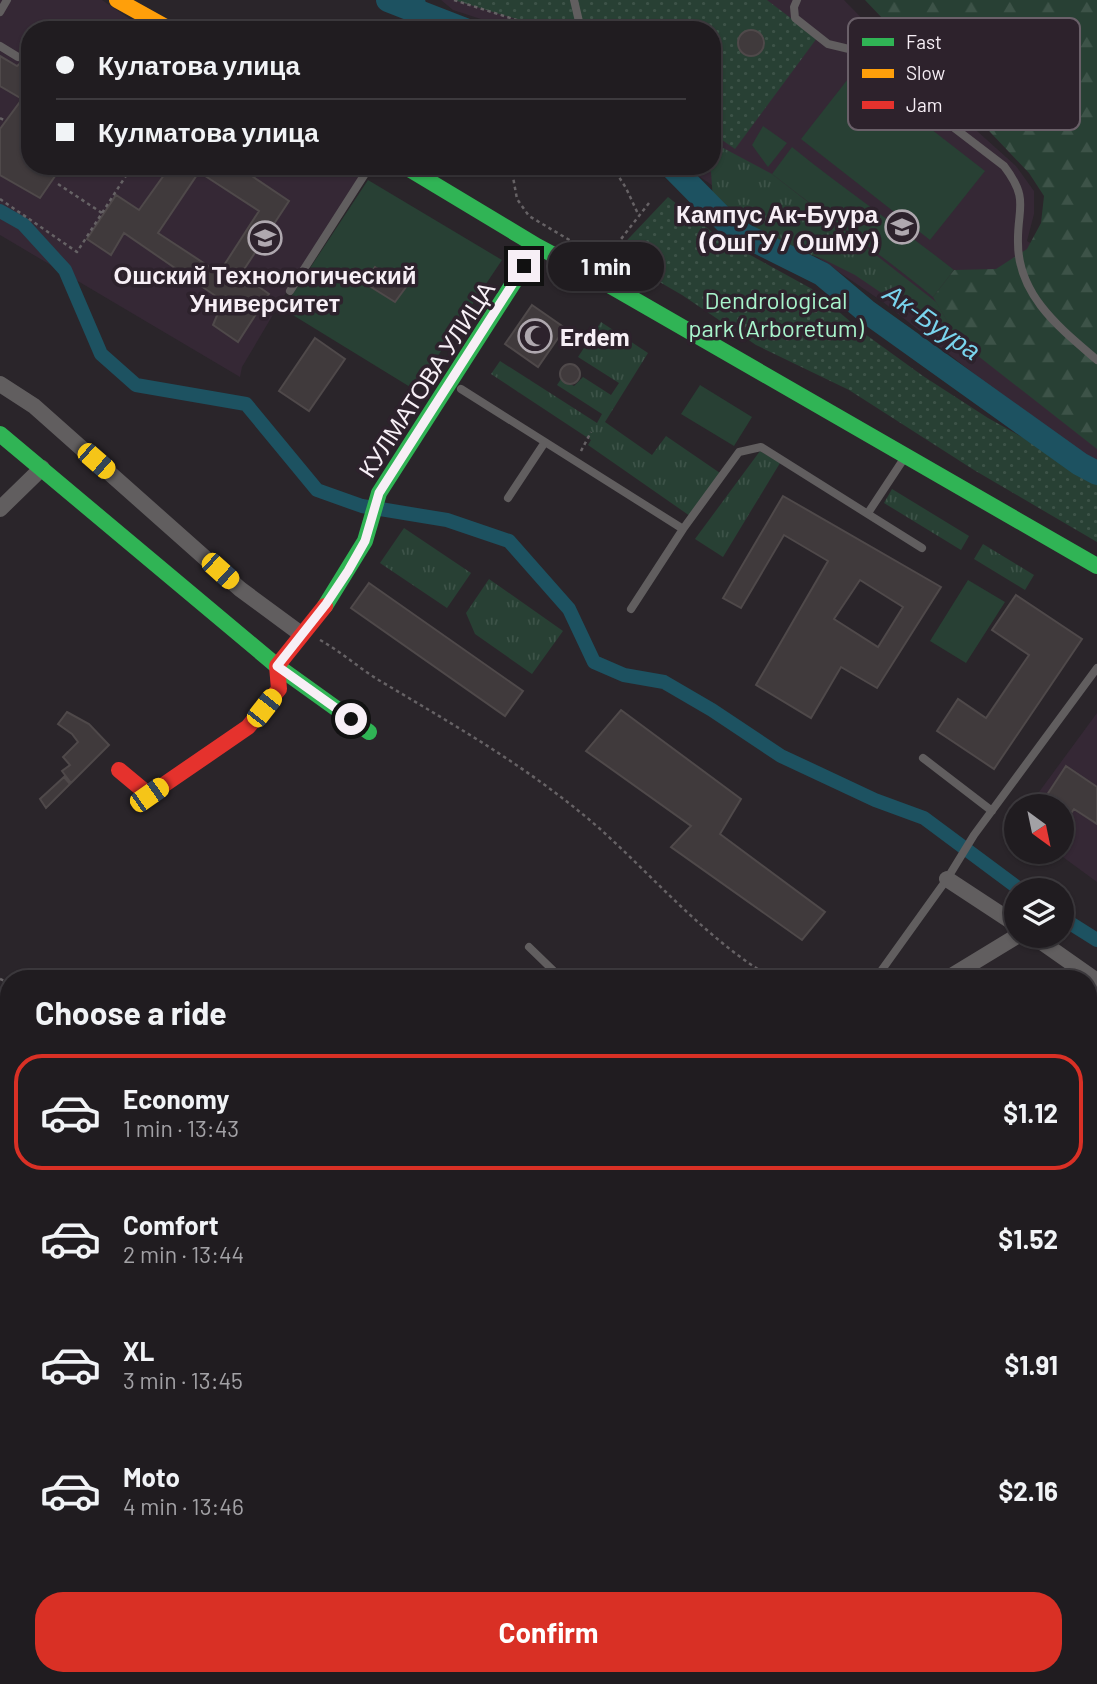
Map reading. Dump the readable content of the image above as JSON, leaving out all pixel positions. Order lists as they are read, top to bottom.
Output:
{
  "streets": {
    "street": ["КУЛМАТОВА УЛИЦА"]
  },
  "water": ["Ак-Буура"],
  "parks": ["Dendrological park (Arboretum)"],
  "places": {
    "school or university": ["Кампус Ак-Буура (ОшГУ / ОшМУ)", "Ошский Технологический Университет"],
    "mosque": ["Erdem"]
  },
  "legend": ["Fast", "Slow", "Jam"],
  "north": "bottom right",
  "page": {
    "banner": ["Кулатова улица", "Кулматова улица"],
    "bubble": "1 min",
    "heading": "Choose a ride",
    "list": [
      {
        "name": "Economy",
        "note": "1 min · 13:43",
        "value": "$1.12"
      },
      {
        "name": "Comfort",
        "note": "2 min · 13:44",
        "value": "$1.52"
      },
      {
        "name": "XL",
        "note": "3 min · 13:45",
        "value": "$1.91"
      },
      {
        "name": "Moto",
        "note": "4 min · 13:46",
        "value": "$2.16"
      }
    ],
    "buttons": "Confirm"
  }
}
